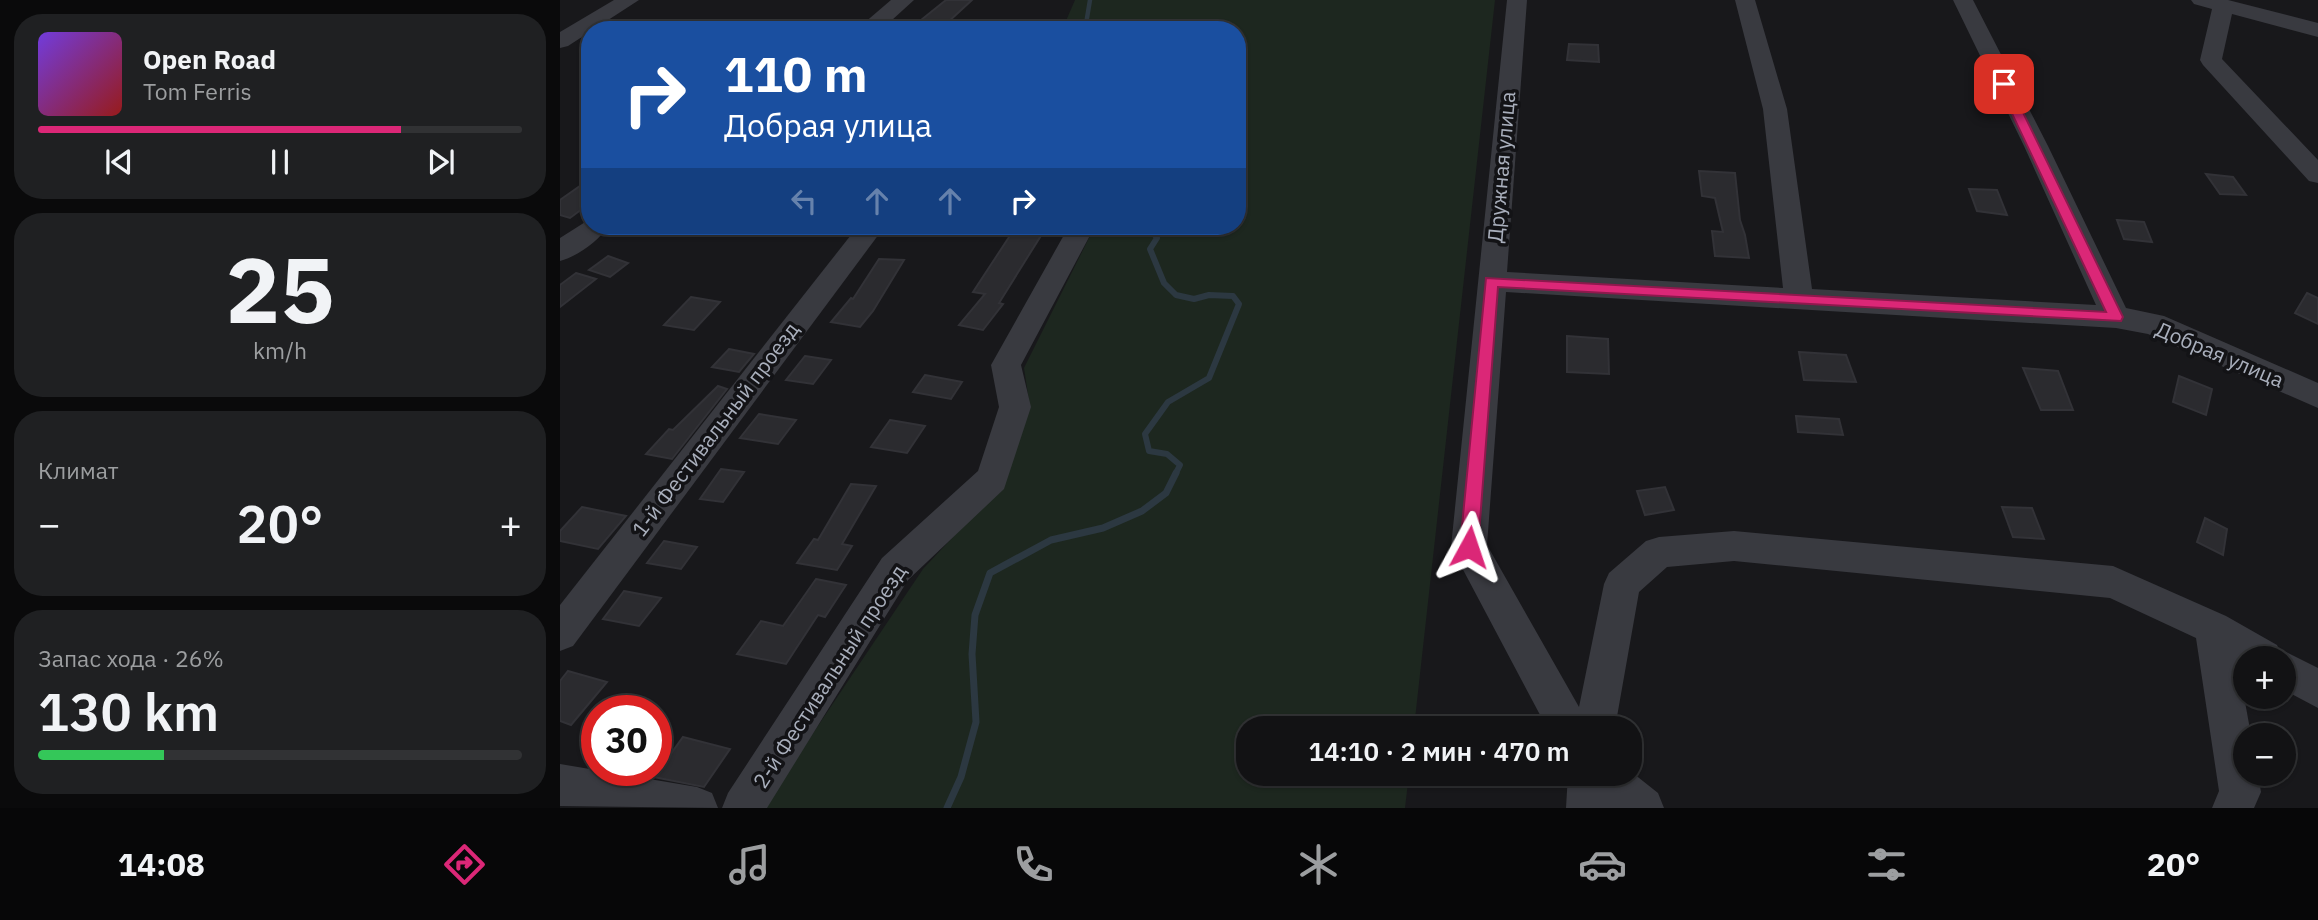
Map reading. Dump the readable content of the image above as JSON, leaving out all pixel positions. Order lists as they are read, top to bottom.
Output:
{
  "streets": {
    "street": [
      "Дружная улица",
      "Добрая улица",
      "1-й Фестивальный проезд",
      "2-й Фестивальный проезд"
    ]
  },
  "crossings": [
    ["Дружная улица", "Добрая улица"]
  ],
  "page": {
    "turn": ["110 m", "Добрая улица"],
    "song": ["Open Road", "Tom Ferris"],
    "tile": [
      ["25", "km/h"],
      "Климат",
      ["Запас хода · 26%", "130 km"]
    ],
    "heat": ["−", "20°", "+"],
    "map_buttons": ["+", "−"],
    "limit": "30",
    "trip": "14:10 · 2 мин · 470 m",
    "tabs": ["14:08", "20°"]
  }
}
